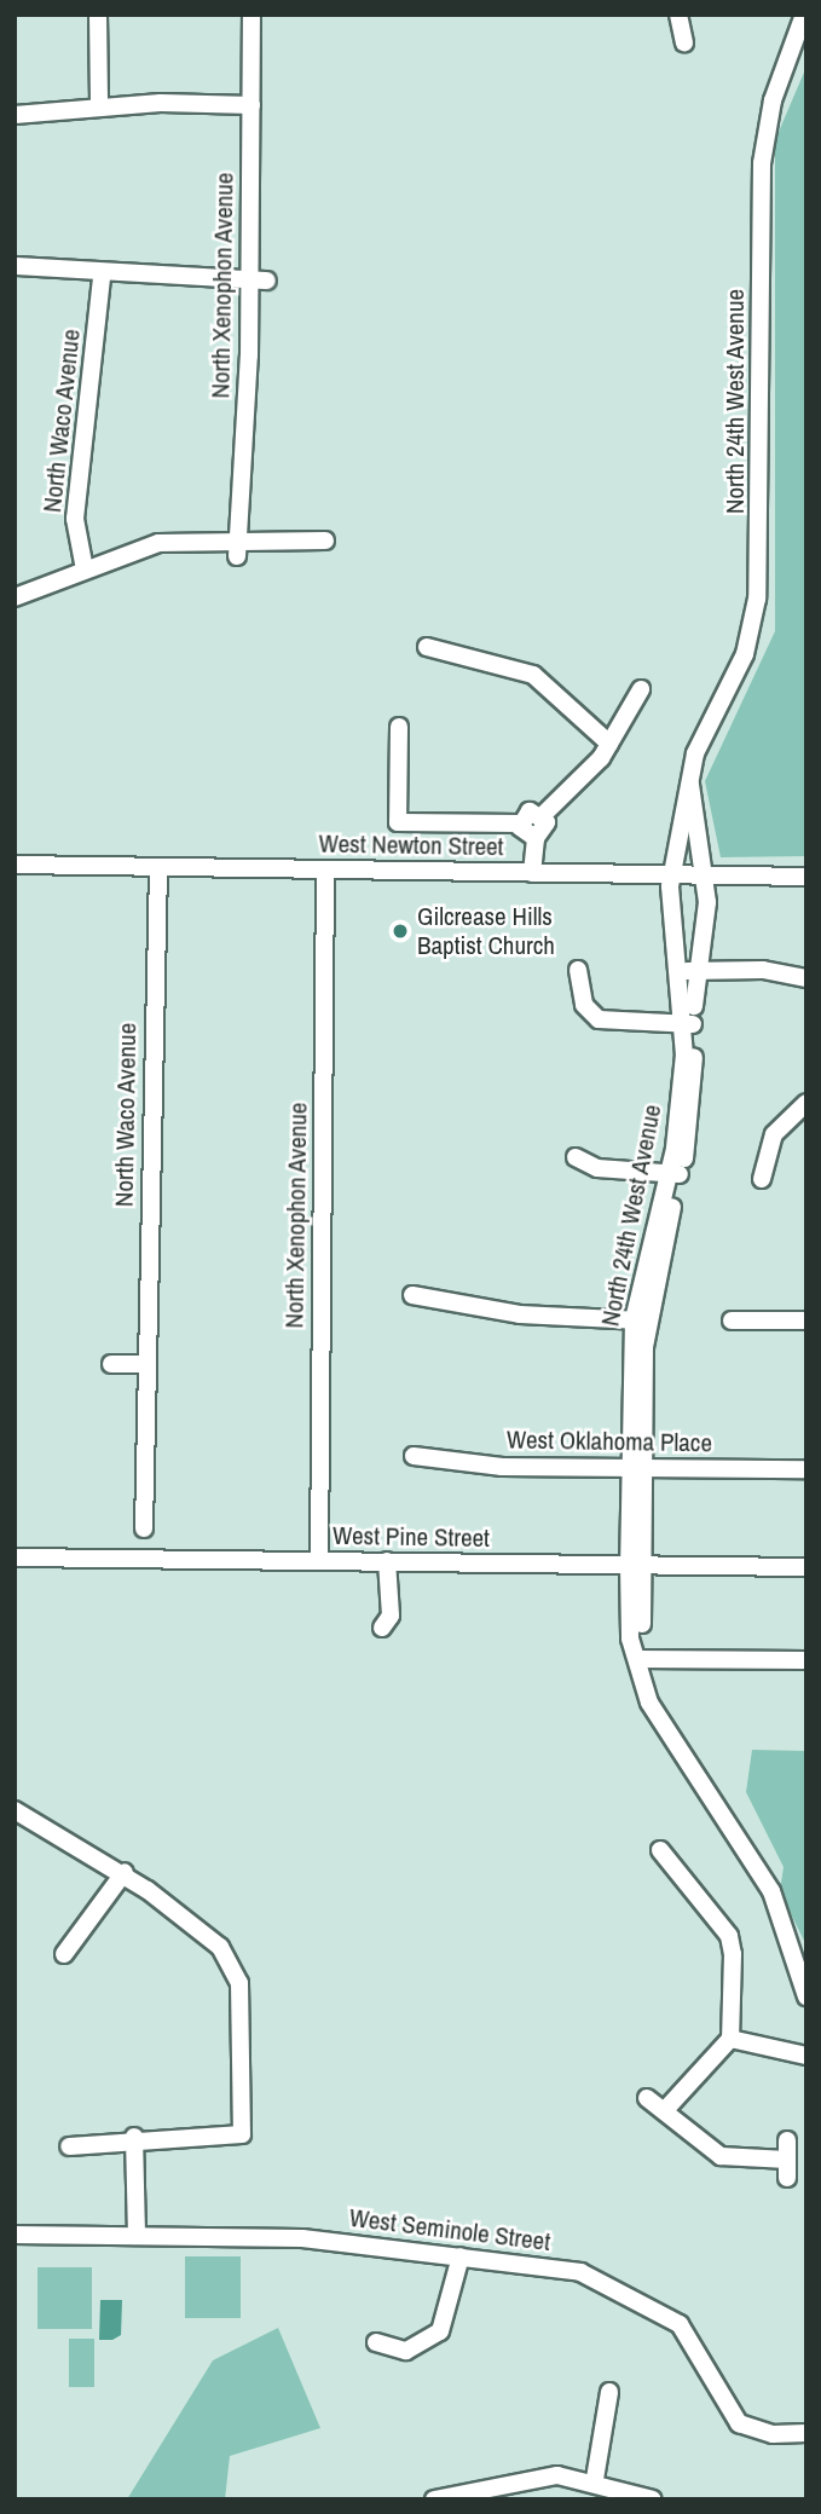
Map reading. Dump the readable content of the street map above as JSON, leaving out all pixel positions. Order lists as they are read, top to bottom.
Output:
{
  "streets": {
    "street": [
      "North Xenophon Avenue",
      "North 24th West Avenue",
      "North Waco Avenue",
      "West Newton Street",
      "West Oklahoma Place",
      "West Pine Street",
      "West Seminole Street"
    ]
  },
  "crossings": [
    ["North Xenophon Avenue", "West Newton Street"],
    ["North Xenophon Avenue", "West Pine Street"],
    ["North 24th West Avenue", "West Newton Street"],
    ["North 24th West Avenue", "West Oklahoma Place"],
    ["North 24th West Avenue", "West Pine Street"],
    ["North Waco Avenue", "West Newton Street"]
  ],
  "places": ["Gilcrease Hills Baptist Church"]
}
